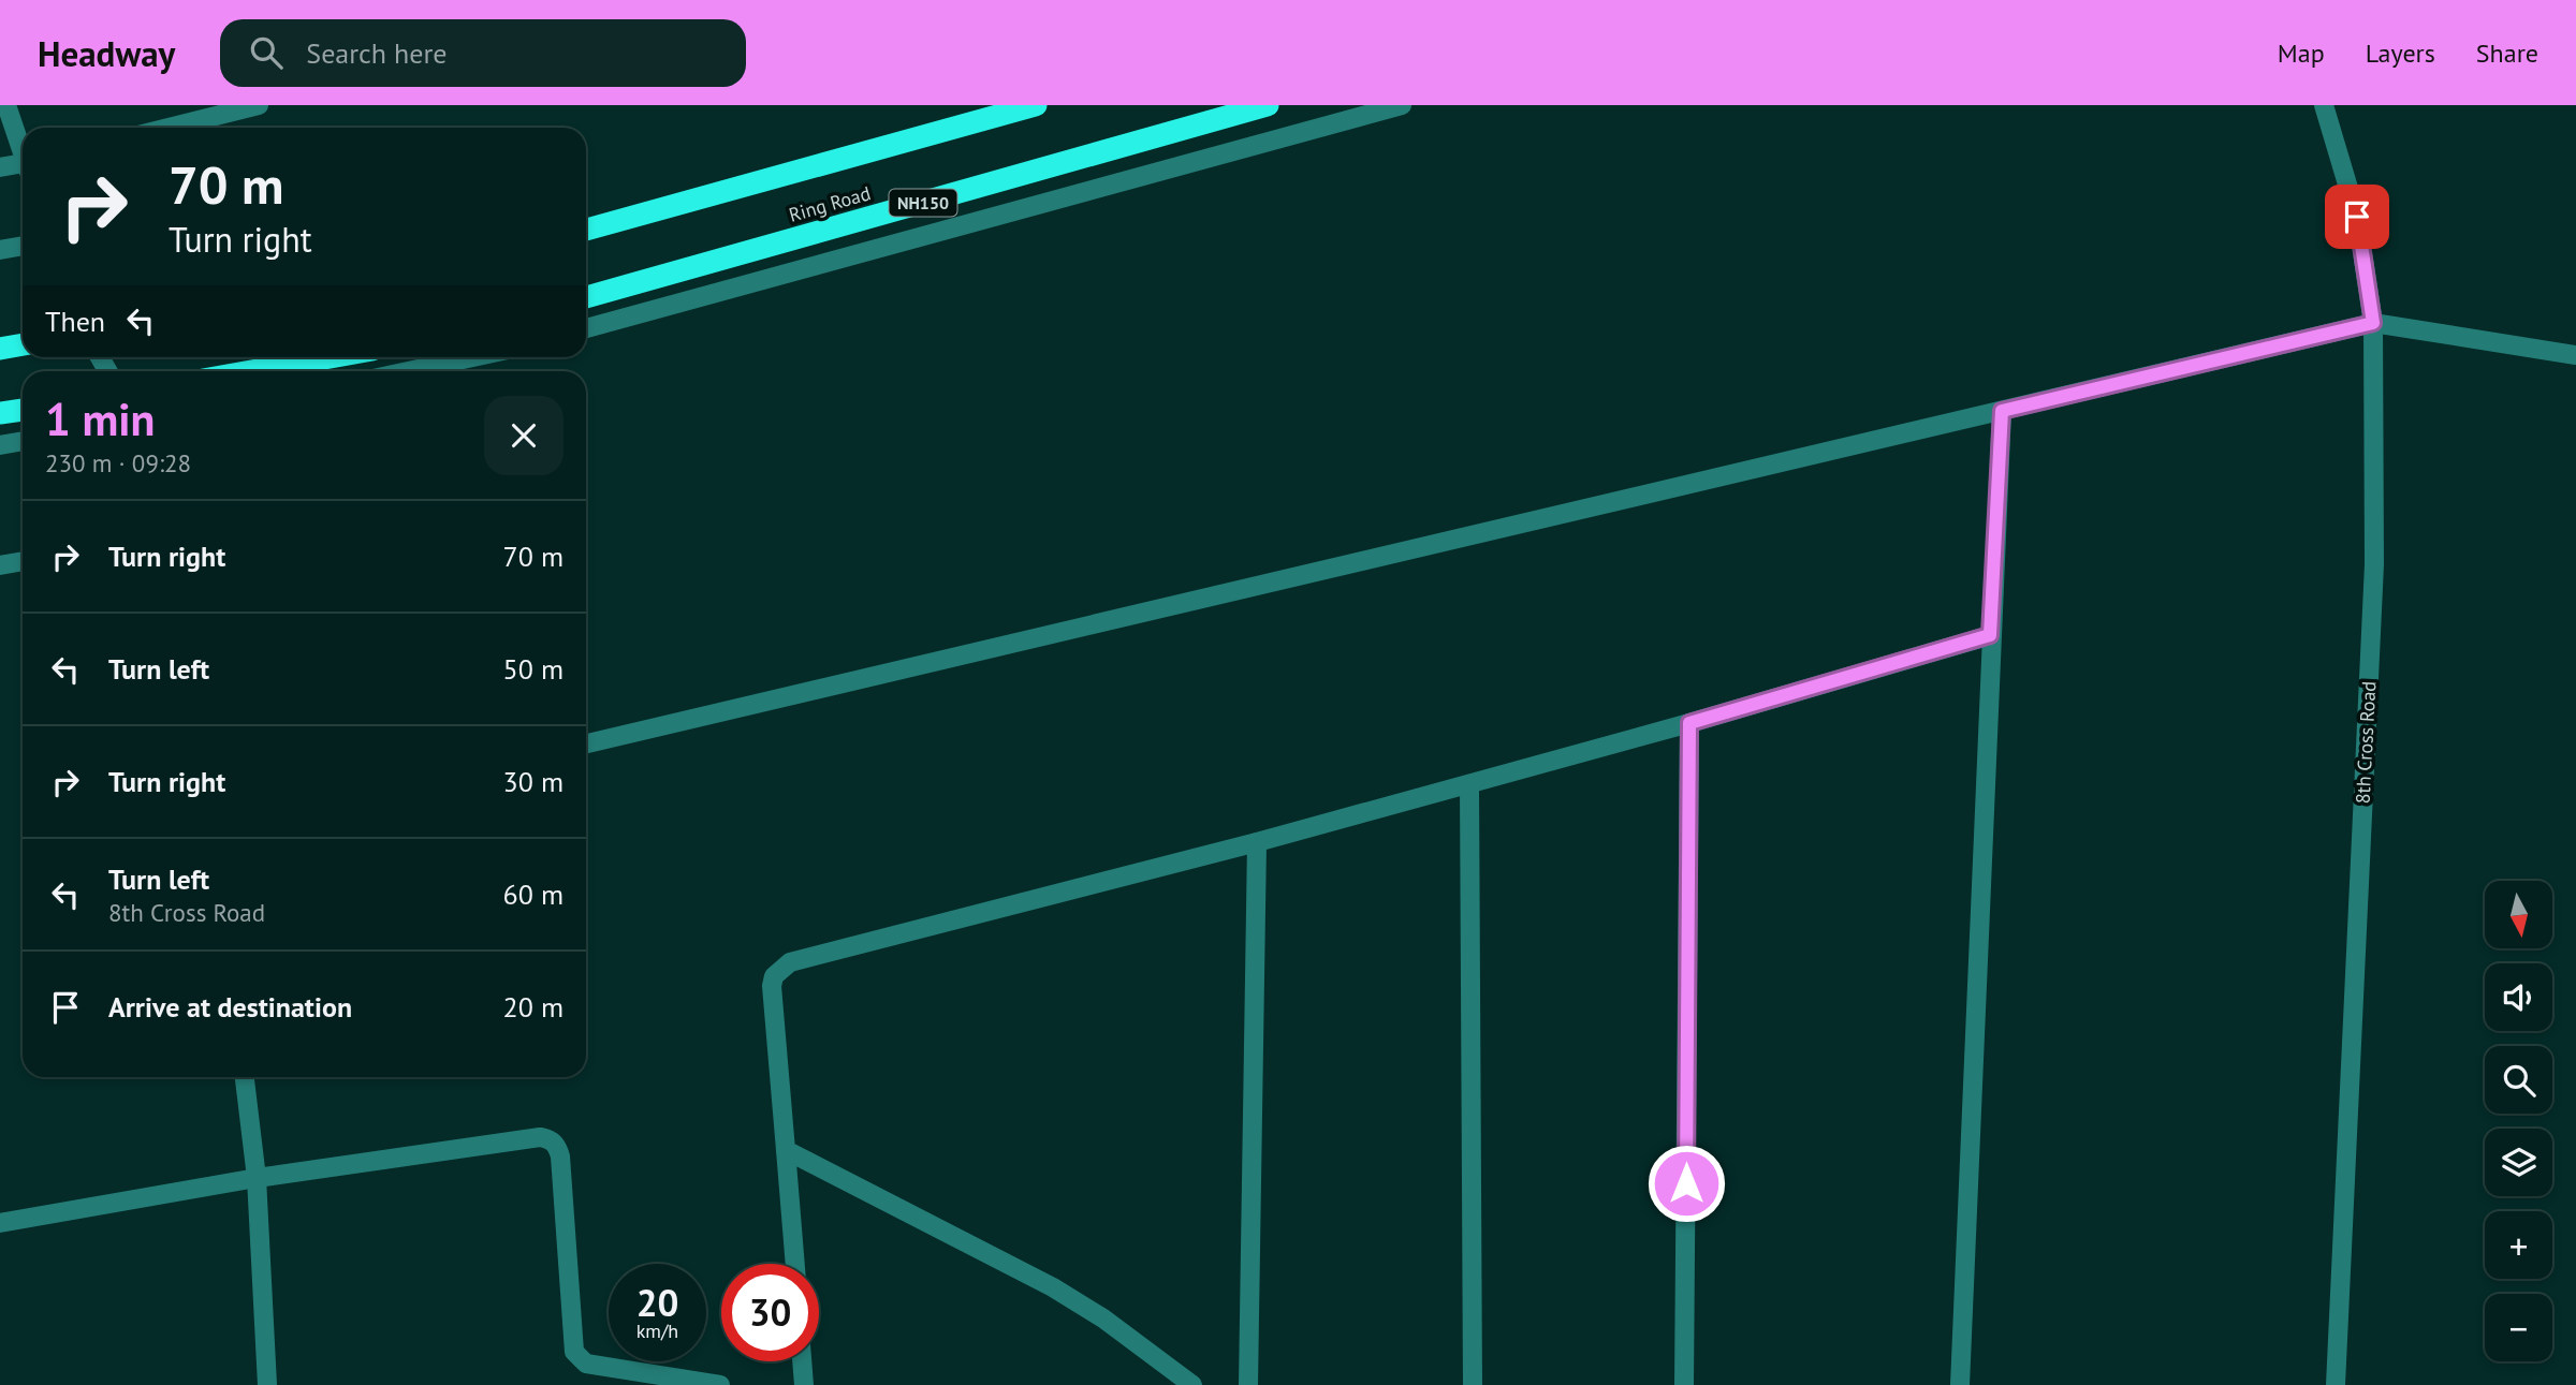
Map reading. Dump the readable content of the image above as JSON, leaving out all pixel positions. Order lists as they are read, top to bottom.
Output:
{
  "streets": {
    "highway": ["NH150", "Ring Road"],
    "street": ["8th Cross Road"]
  },
  "north": "bottom",
  "page": {
    "header": "Headway",
    "search": "Search here",
    "nav": ["Map", "Layers", "Share"],
    "turn": ["70 m", "Turn right"],
    "then": "Then",
    "heading": ["1 min", "230 m · 09:28"],
    "list": [
      {
        "name": "Turn right",
        "value": "70 m"
      },
      {
        "name": "Turn left",
        "value": "50 m"
      },
      {
        "name": "Turn right",
        "value": "30 m"
      },
      {
        "name": "Turn left",
        "note": "8th Cross Road",
        "value": "60 m"
      },
      {
        "name": "Arrive at destination",
        "value": "20 m"
      }
    ],
    "map_buttons": ["+", "−"],
    "speed": "20 km/h",
    "limit": "30"
  }
}
